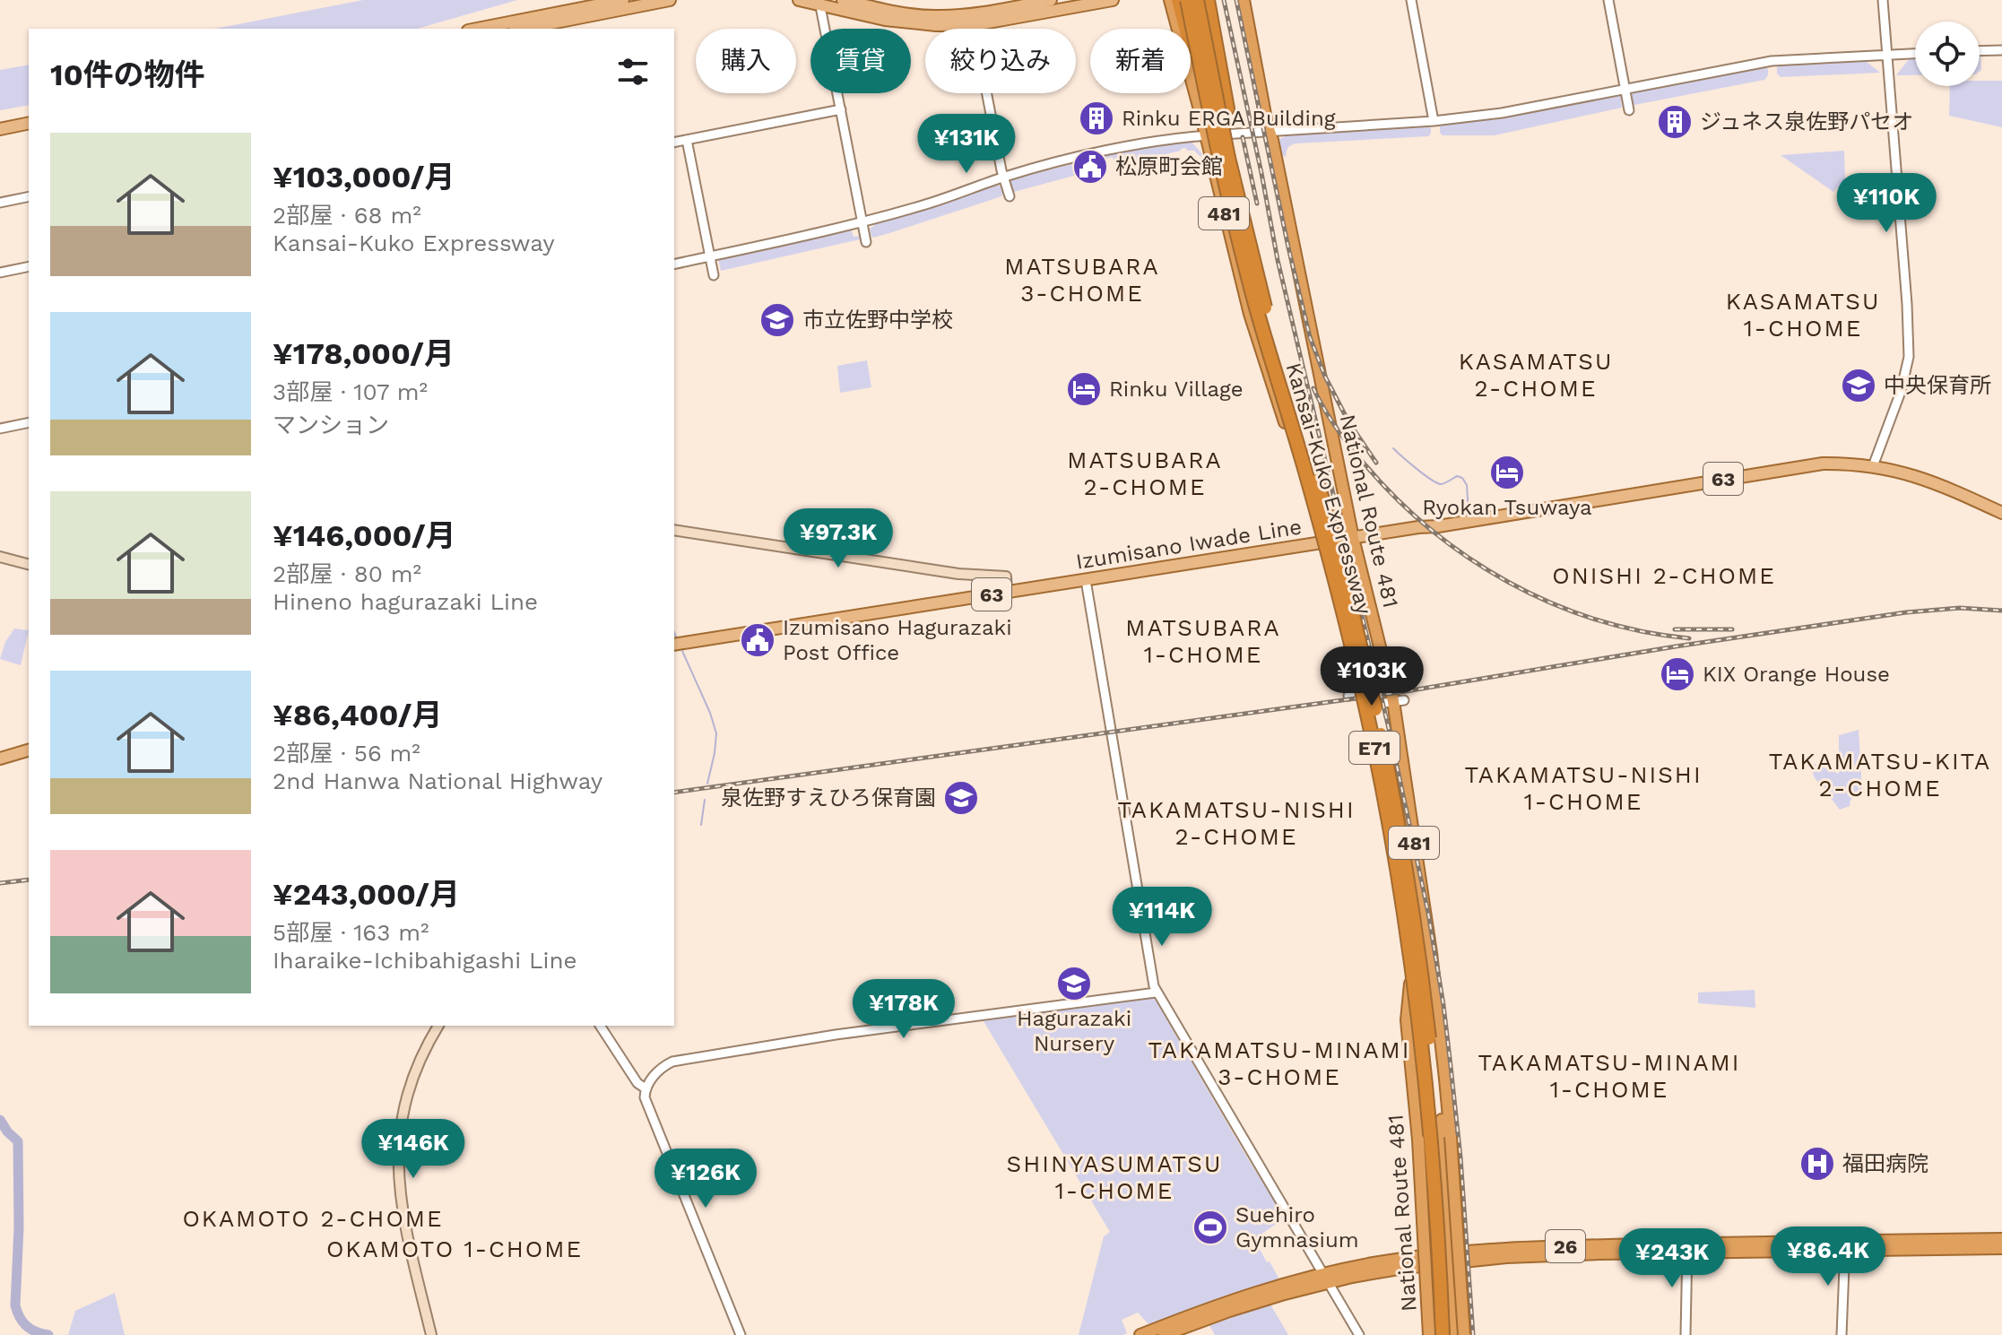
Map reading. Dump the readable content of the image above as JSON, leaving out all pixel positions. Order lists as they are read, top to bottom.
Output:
{
  "streets": {
    "highway": [
      "481",
      "Kansai-Kuko Expressway",
      "National Route 481",
      "E71",
      "26"
    ],
    "main road": ["63", "Izumisano Iwade Line"]
  },
  "crossings": [
    ["481", "Kansai-Kuko Expressway"],
    ["481", "National Route 481"],
    ["481", "26"],
    ["National Route 481", "Izumisano Iwade Line"]
  ],
  "districts": [
    "MATSUBARA 3-CHOME",
    "KASAMATSU 1-CHOME",
    "KASAMATSU 2-CHOME",
    "MATSUBARA 2-CHOME",
    "ONISHI 2-CHOME",
    "MATSUBARA 1-CHOME",
    "TAKAMATSU-KITA 2-CHOME",
    "TAKAMATSU-NISHI 1-CHOME",
    "TAKAMATSU-NISHI 2-CHOME",
    "TAKAMATSU-MINAMI 3-CHOME",
    "TAKAMATSU-MINAMI 1-CHOME",
    "SHINYASUMATSU 1-CHOME",
    "OKAMOTO 2-CHOME",
    "OKAMOTO 1-CHOME"
  ],
  "places": {
    "building": ["Rinku ERGA Building", "ジュネス泉佐野パセオ"],
    "public building": ["松原町会館", "Izumisano Hagurazaki Post Office"],
    "school or university": [
      "市立佐野中学校",
      "中央保育所",
      "泉佐野すえひろ保育園",
      "Hagurazaki Nursery"
    ],
    "hotel": ["Rinku Village", "Ryokan Tsuwaya", "KIX Orange House"],
    "hospital": ["福田病院"],
    "sports": ["Suehiro Gymnasium"]
  },
  "page": {
    "chip": [
      "購入",
      "賃貸",
      "絞り込み",
      "新着"
    ],
    "heading": "10件の物件",
    "price": [
      "¥131K",
      "¥110K",
      "¥97.3K",
      "¥103K",
      "¥114K",
      "¥178K",
      "¥146K",
      "¥126K",
      "¥86.4K",
      "¥243K"
    ],
    "list": [
      {
        "name": "¥103,000/月",
        "note": "2部屋 · 68 m² · Kansai-Kuko Expressway"
      },
      {
        "name": "¥178,000/月",
        "note": "3部屋 · 107 m² · マンション"
      },
      {
        "name": "¥146,000/月",
        "note": "2部屋 · 80 m² · Hineno hagurazaki Line"
      },
      {
        "name": "¥86,400/月",
        "note": "2部屋 · 56 m² · 2nd Hanwa National Highway"
      },
      {
        "name": "¥243,000/月",
        "note": "5部屋 · 163 m² · Iharaike-Ichibahigashi Line"
      }
    ]
  }
}
